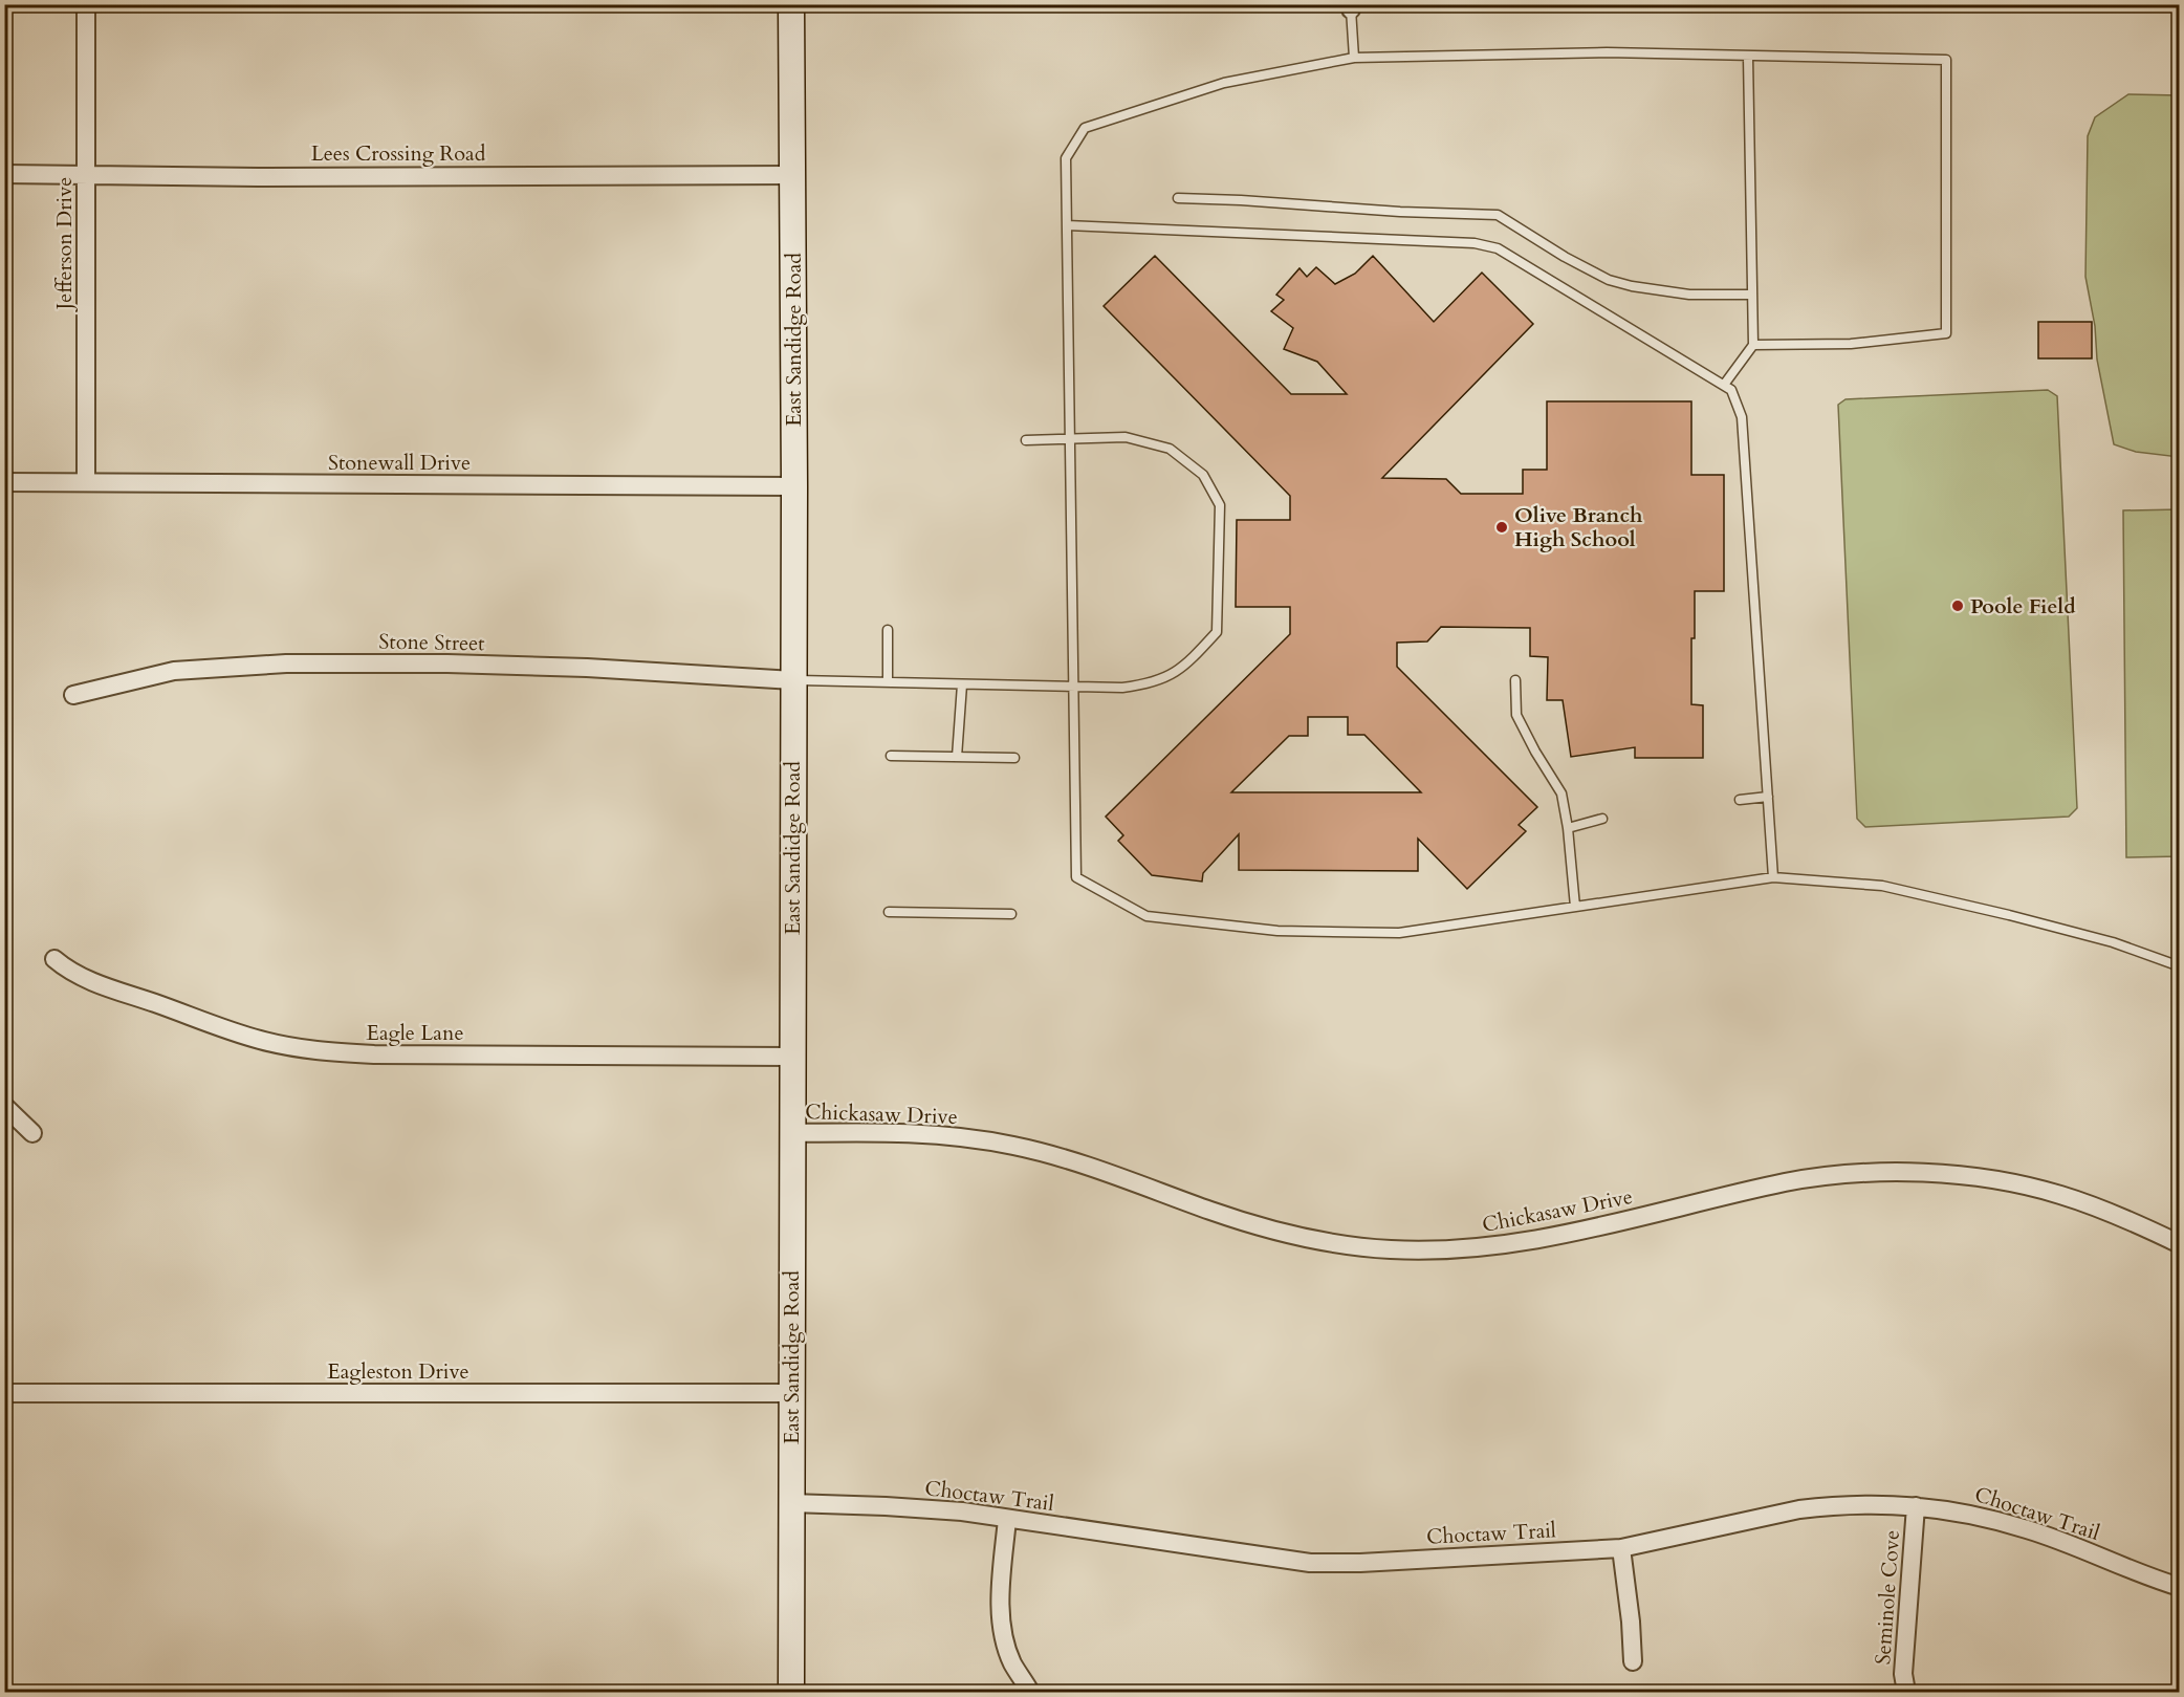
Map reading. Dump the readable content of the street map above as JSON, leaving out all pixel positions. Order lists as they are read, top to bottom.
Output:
{
  "streets": {
    "street": [
      "Lees Crossing Road",
      "Jefferson Drive",
      "East Sandidge Road",
      "Stonewall Drive",
      "Stone Street",
      "Eagle Lane",
      "Chickasaw Drive",
      "Eagleston Drive",
      "Choctaw Trail",
      "Seminole Cove"
    ]
  },
  "crossings": [
    ["Lees Crossing Road", "Jefferson Drive"],
    ["Lees Crossing Road", "East Sandidge Road"],
    ["Jefferson Drive", "Stonewall Drive"],
    ["East Sandidge Road", "Stonewall Drive"],
    ["East Sandidge Road", "Stone Street"],
    ["East Sandidge Road", "Eagle Lane"],
    ["East Sandidge Road", "Chickasaw Drive"],
    ["East Sandidge Road", "Eagleston Drive"],
    ["East Sandidge Road", "Choctaw Trail"],
    ["Choctaw Trail", "Seminole Cove"]
  ],
  "places": ["Olive Branch High School", "Poole Field"]
}
